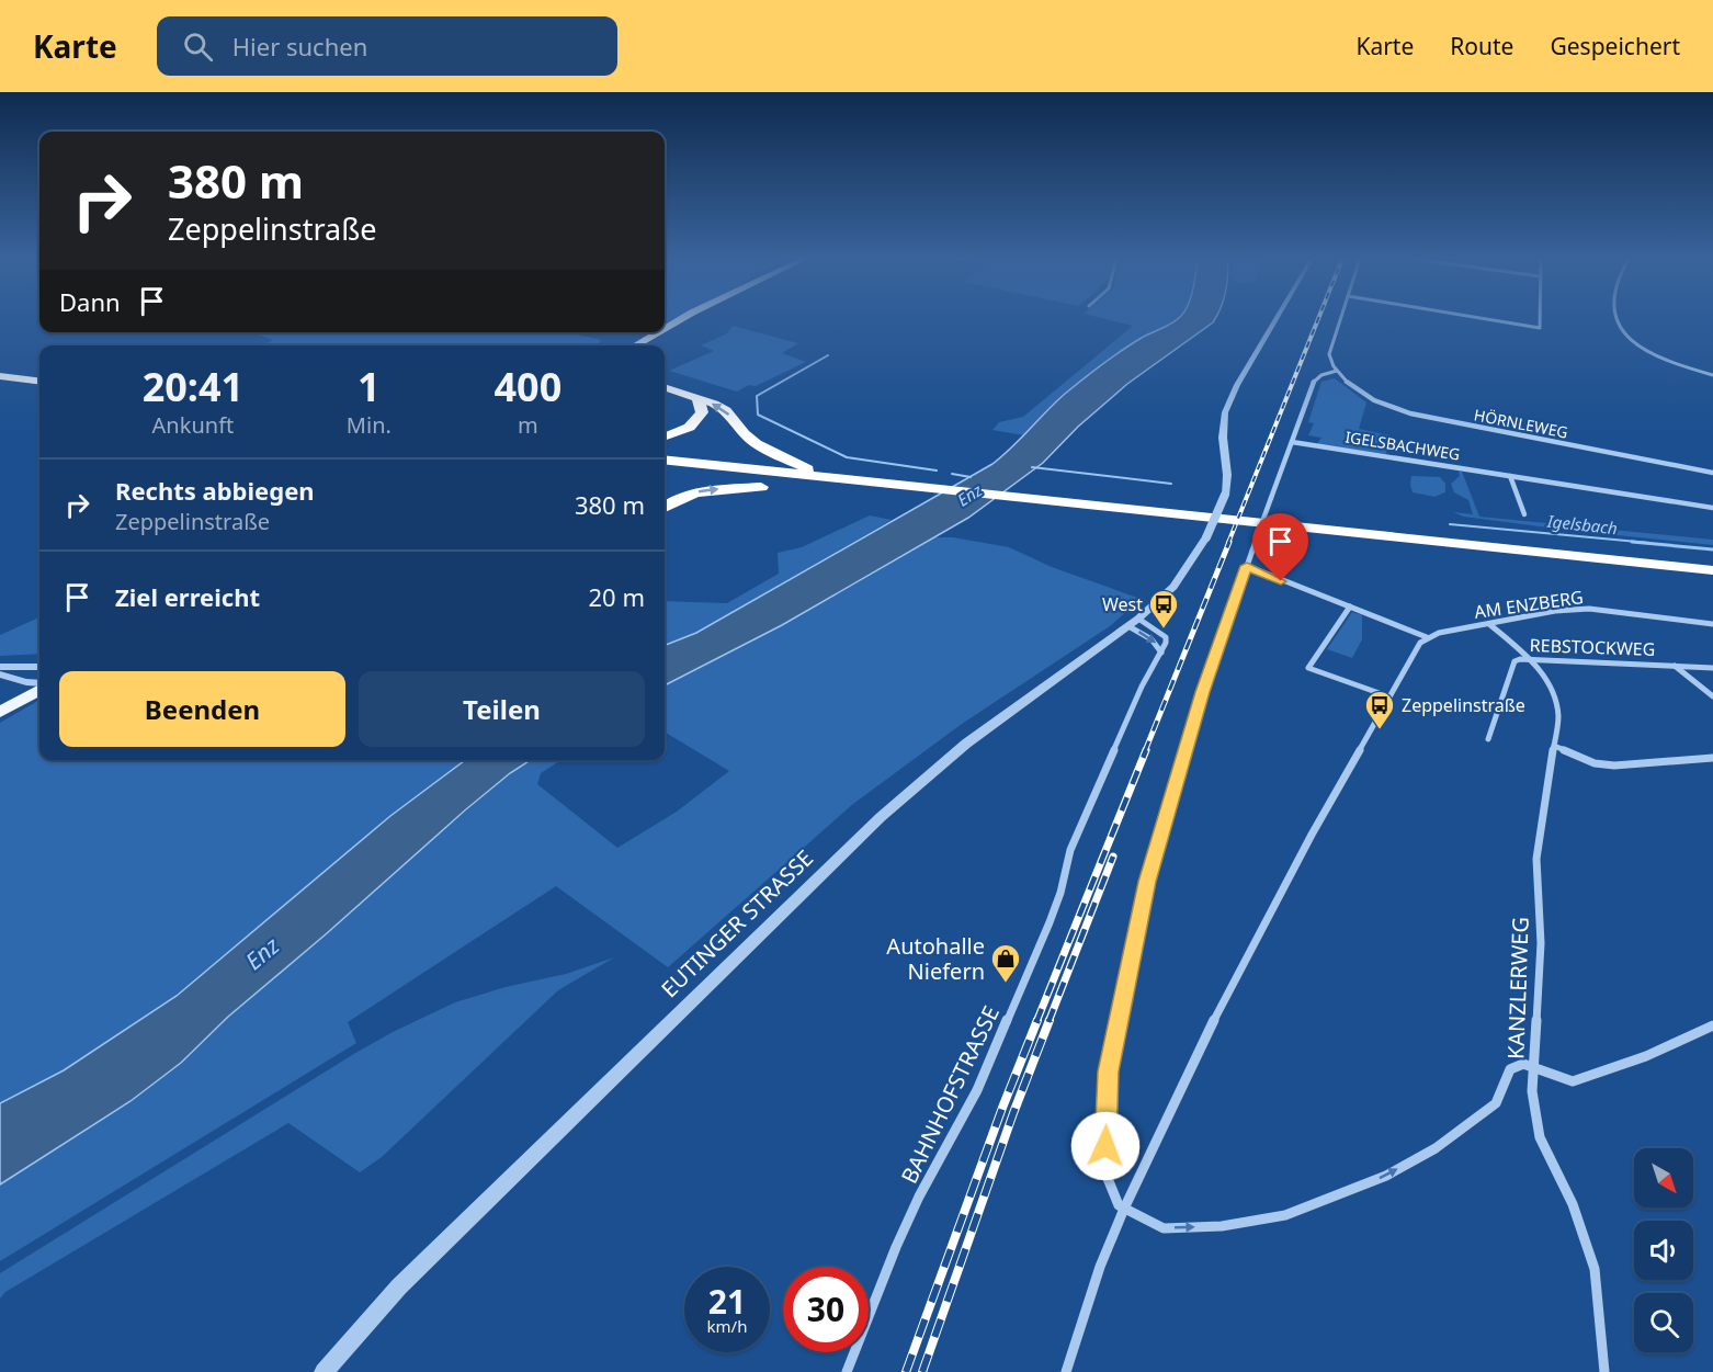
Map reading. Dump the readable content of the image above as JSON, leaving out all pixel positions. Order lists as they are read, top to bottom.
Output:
{
  "streets": {
    "street": [
      "HÖRNLEWEG",
      "IGELSBACHWEG",
      "AM ENZBERG",
      "REBSTOCKWEG",
      "EUTINGER STRASSE",
      "KANZLERWEG",
      "BAHNHOFSTRASSE"
    ]
  },
  "crossings": [
    ["AM ENZBERG", "KANZLERWEG"],
    ["REBSTOCKWEG", "KANZLERWEG"]
  ],
  "water": ["Enz", "Igelsbach"],
  "places": {
    "bus stop": ["West", "Zeppelinstraße"],
    "shop": ["Autohalle Niefern"]
  },
  "north": "bottom right",
  "page": {
    "header": "Karte",
    "search": "Hier suchen",
    "nav": ["Karte", "Route", "Gespeichert"],
    "turn": ["380 m", "Zeppelinstraße"],
    "then": "Dann",
    "eta": [
      "20:41",
      "Ankunft",
      "1",
      "Min.",
      "400",
      "m"
    ],
    "list": [
      {
        "name": "Rechts abbiegen",
        "note": "Zeppelinstraße",
        "value": "380 m"
      },
      {
        "name": "Ziel erreicht",
        "value": "20 m"
      }
    ],
    "buttons": ["Beenden", "Teilen"],
    "speed": "21 km/h",
    "limit": "30"
  }
}
